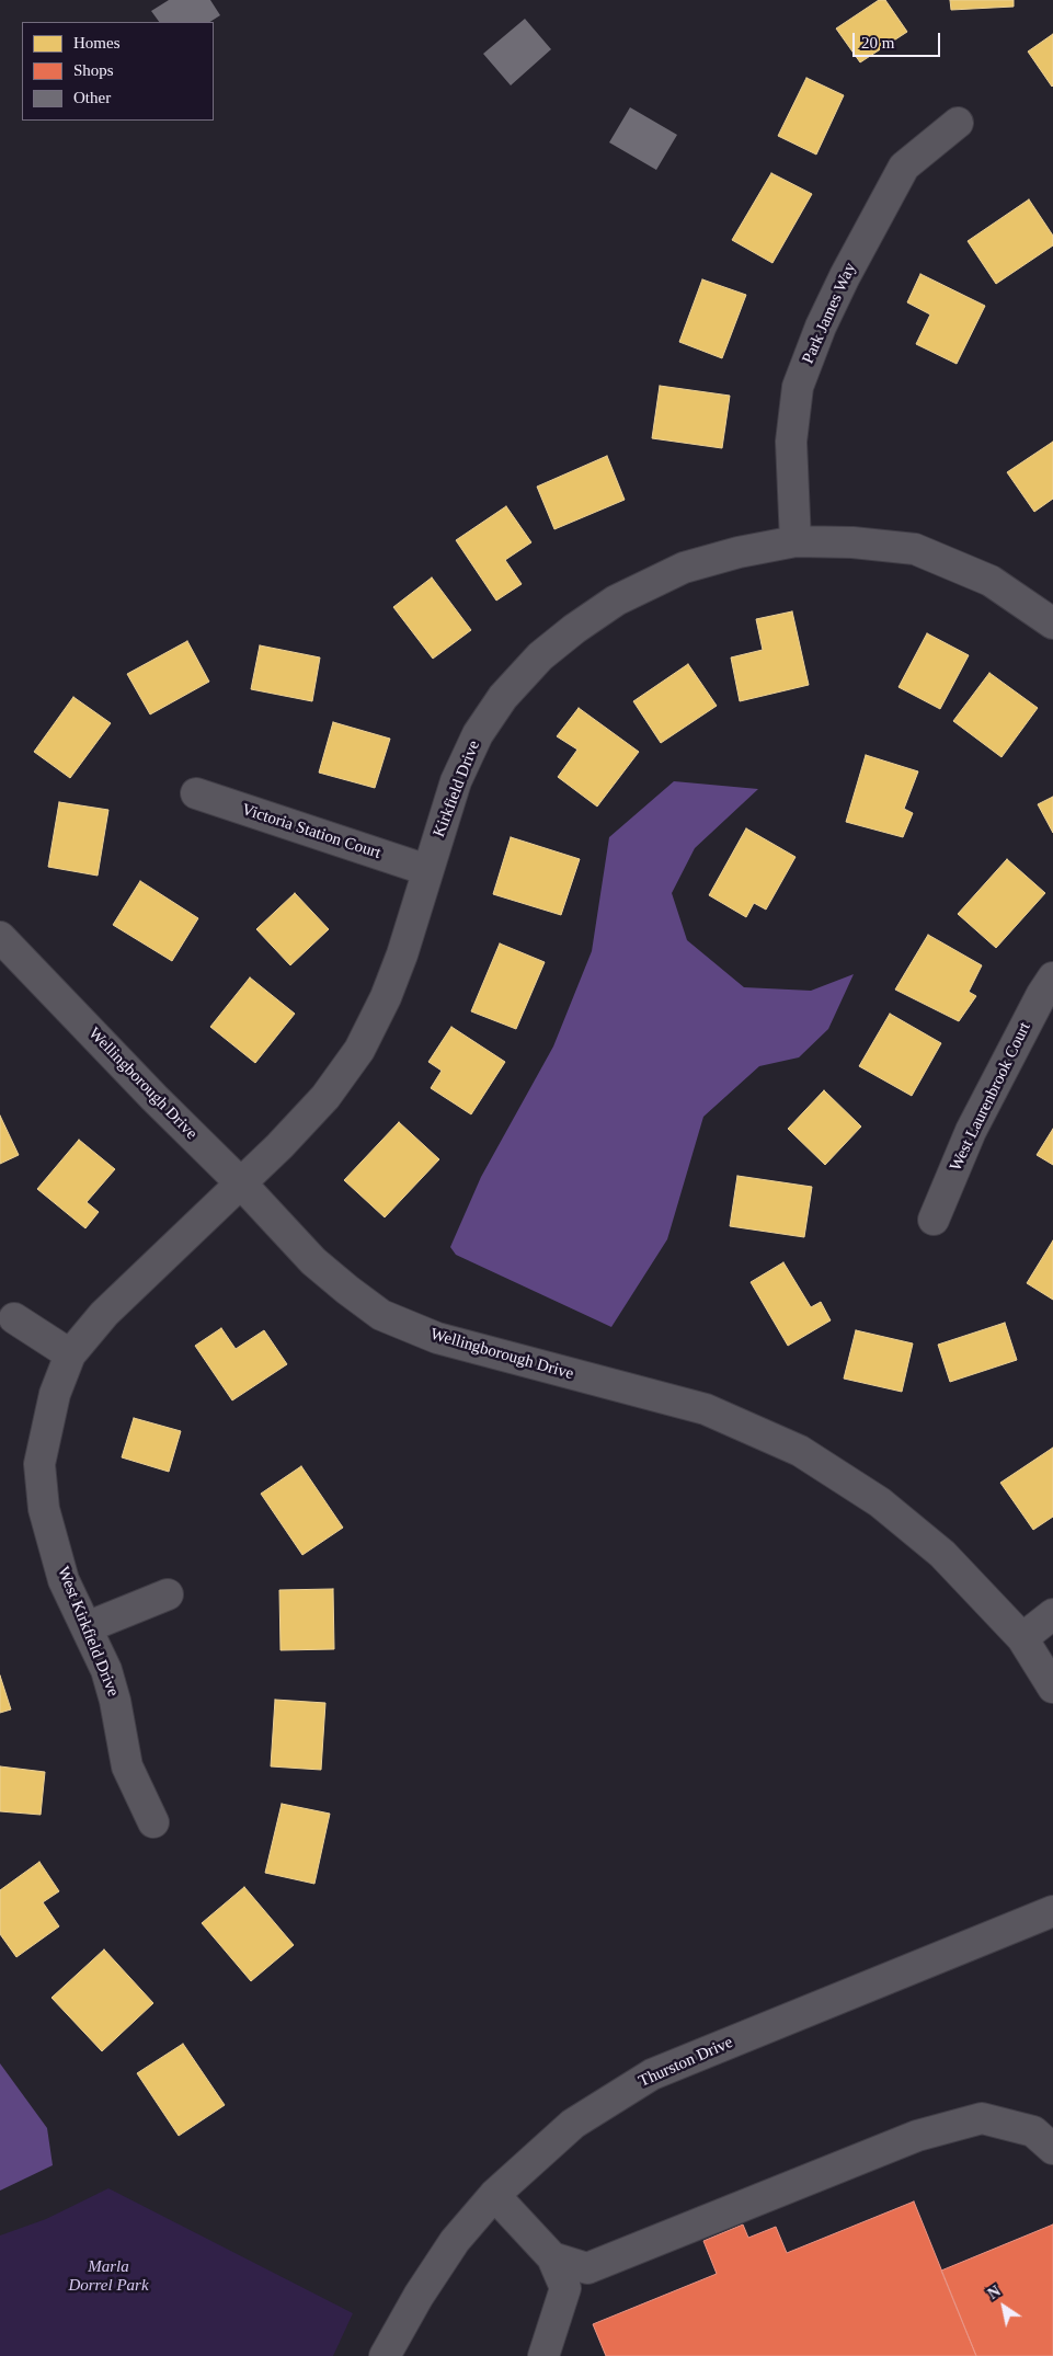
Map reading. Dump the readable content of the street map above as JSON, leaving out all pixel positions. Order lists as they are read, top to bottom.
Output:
{
  "streets": {
    "street": [
      "Park James Way",
      "Kirkfield Drive",
      "Victoria Station Court",
      "Wellingborough Drive",
      "West Laurenbrook Court",
      "West Kirkfield Drive",
      "Thurston Drive"
    ]
  },
  "crossings": [
    ["Park James Way", "Kirkfield Drive"],
    ["Kirkfield Drive", "Victoria Station Court"],
    ["Kirkfield Drive", "Wellingborough Drive"],
    ["Kirkfield Drive", "West Kirkfield Drive"],
    ["Wellingborough Drive", "West Kirkfield Drive"]
  ],
  "parks": ["Marla Dorrel Park"],
  "legend": ["Homes", "Shops", "Other"],
  "scale_bar": "20 m",
  "north": "top left"
}
